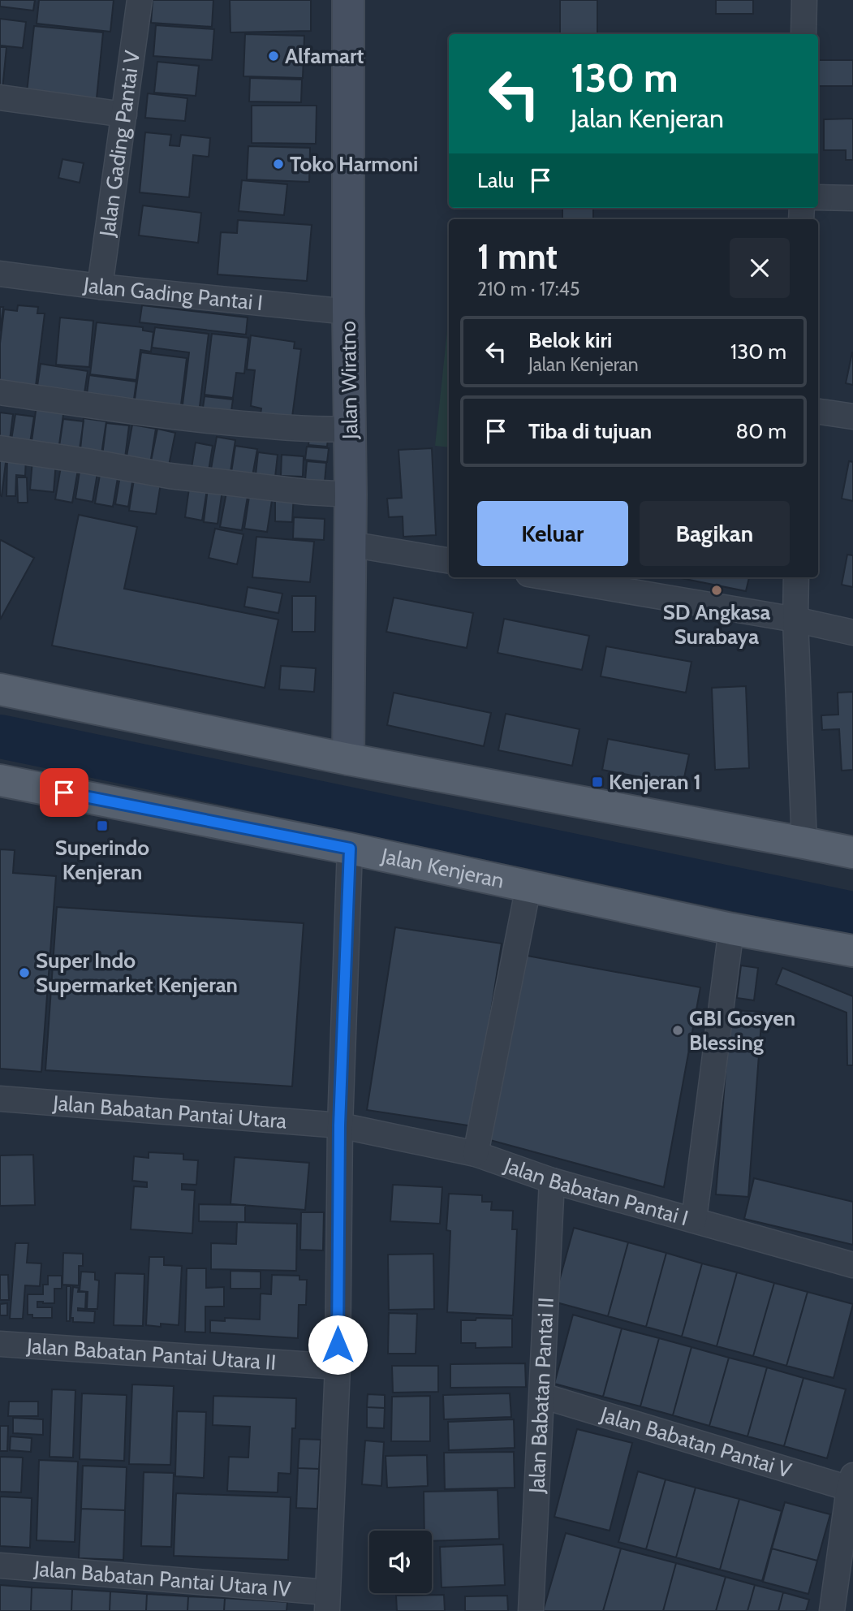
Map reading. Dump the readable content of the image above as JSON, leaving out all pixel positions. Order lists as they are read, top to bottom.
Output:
{
  "streets": {
    "main road": ["Jalan Wiratno", "Jalan Kenjeran"],
    "street": [
      "Jalan Gading Pantai V",
      "Jalan Gading Pantai I",
      "Jalan Babatan Pantai Utara",
      "Jalan Babatan Pantai I",
      "Jalan Babatan Pantai Utara II",
      "Jalan Babatan Pantai II",
      "Jalan Babatan Pantai V",
      "Jalan Babatan Pantai Utara IV"
    ]
  },
  "crossings": [
    ["Jalan Gading Pantai V", "Jalan Gading Pantai I"],
    ["Jalan Gading Pantai I", "Jalan Wiratno"],
    ["Jalan Babatan Pantai Utara", "Jalan Babatan Pantai I"],
    ["Jalan Babatan Pantai I", "Jalan Babatan Pantai II"],
    ["Jalan Babatan Pantai II", "Jalan Babatan Pantai V"]
  ],
  "places": {
    "other": [
      "Alfamart",
      "Toko Harmoni",
      "SD Angkasa Surabaya",
      "Super Indo Supermarket Kenjeran",
      "GBI Gosyen Blessing"
    ],
    "transit": ["Kenjeran 1", "Superindo Kenjeran"]
  },
  "page": {
    "turn": ["130 m", "Jalan Kenjeran"],
    "then": "Lalu",
    "heading": ["1 mnt", "210 m · 17:45"],
    "list": [
      {
        "name": "Belok kiri",
        "note": "Jalan Kenjeran",
        "value": "130 m"
      },
      {
        "name": "Tiba di tujuan",
        "value": "80 m"
      }
    ],
    "buttons": ["Keluar", "Bagikan"]
  }
}
